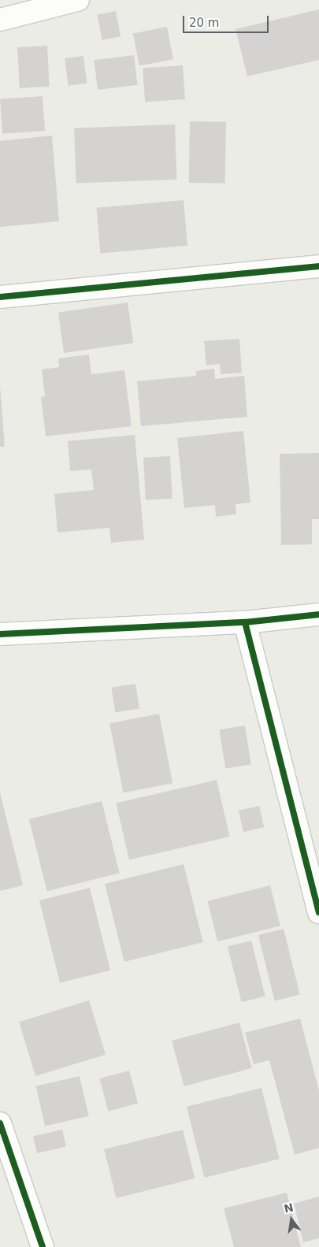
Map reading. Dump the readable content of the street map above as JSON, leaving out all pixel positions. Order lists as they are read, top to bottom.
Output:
{
  "scale_bar": "20 m",
  "north": "top"
}
